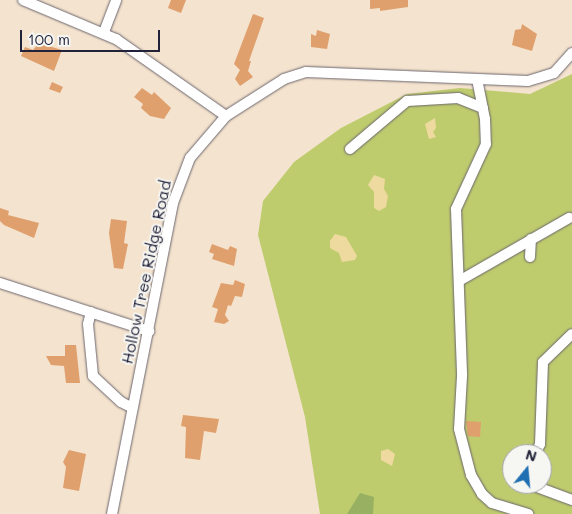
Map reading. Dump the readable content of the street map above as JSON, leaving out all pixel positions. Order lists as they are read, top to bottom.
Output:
{
  "streets": {
    "street": ["Hollow Tree Ridge Road"]
  },
  "scale_bar": "100 m",
  "north": "top"
}
